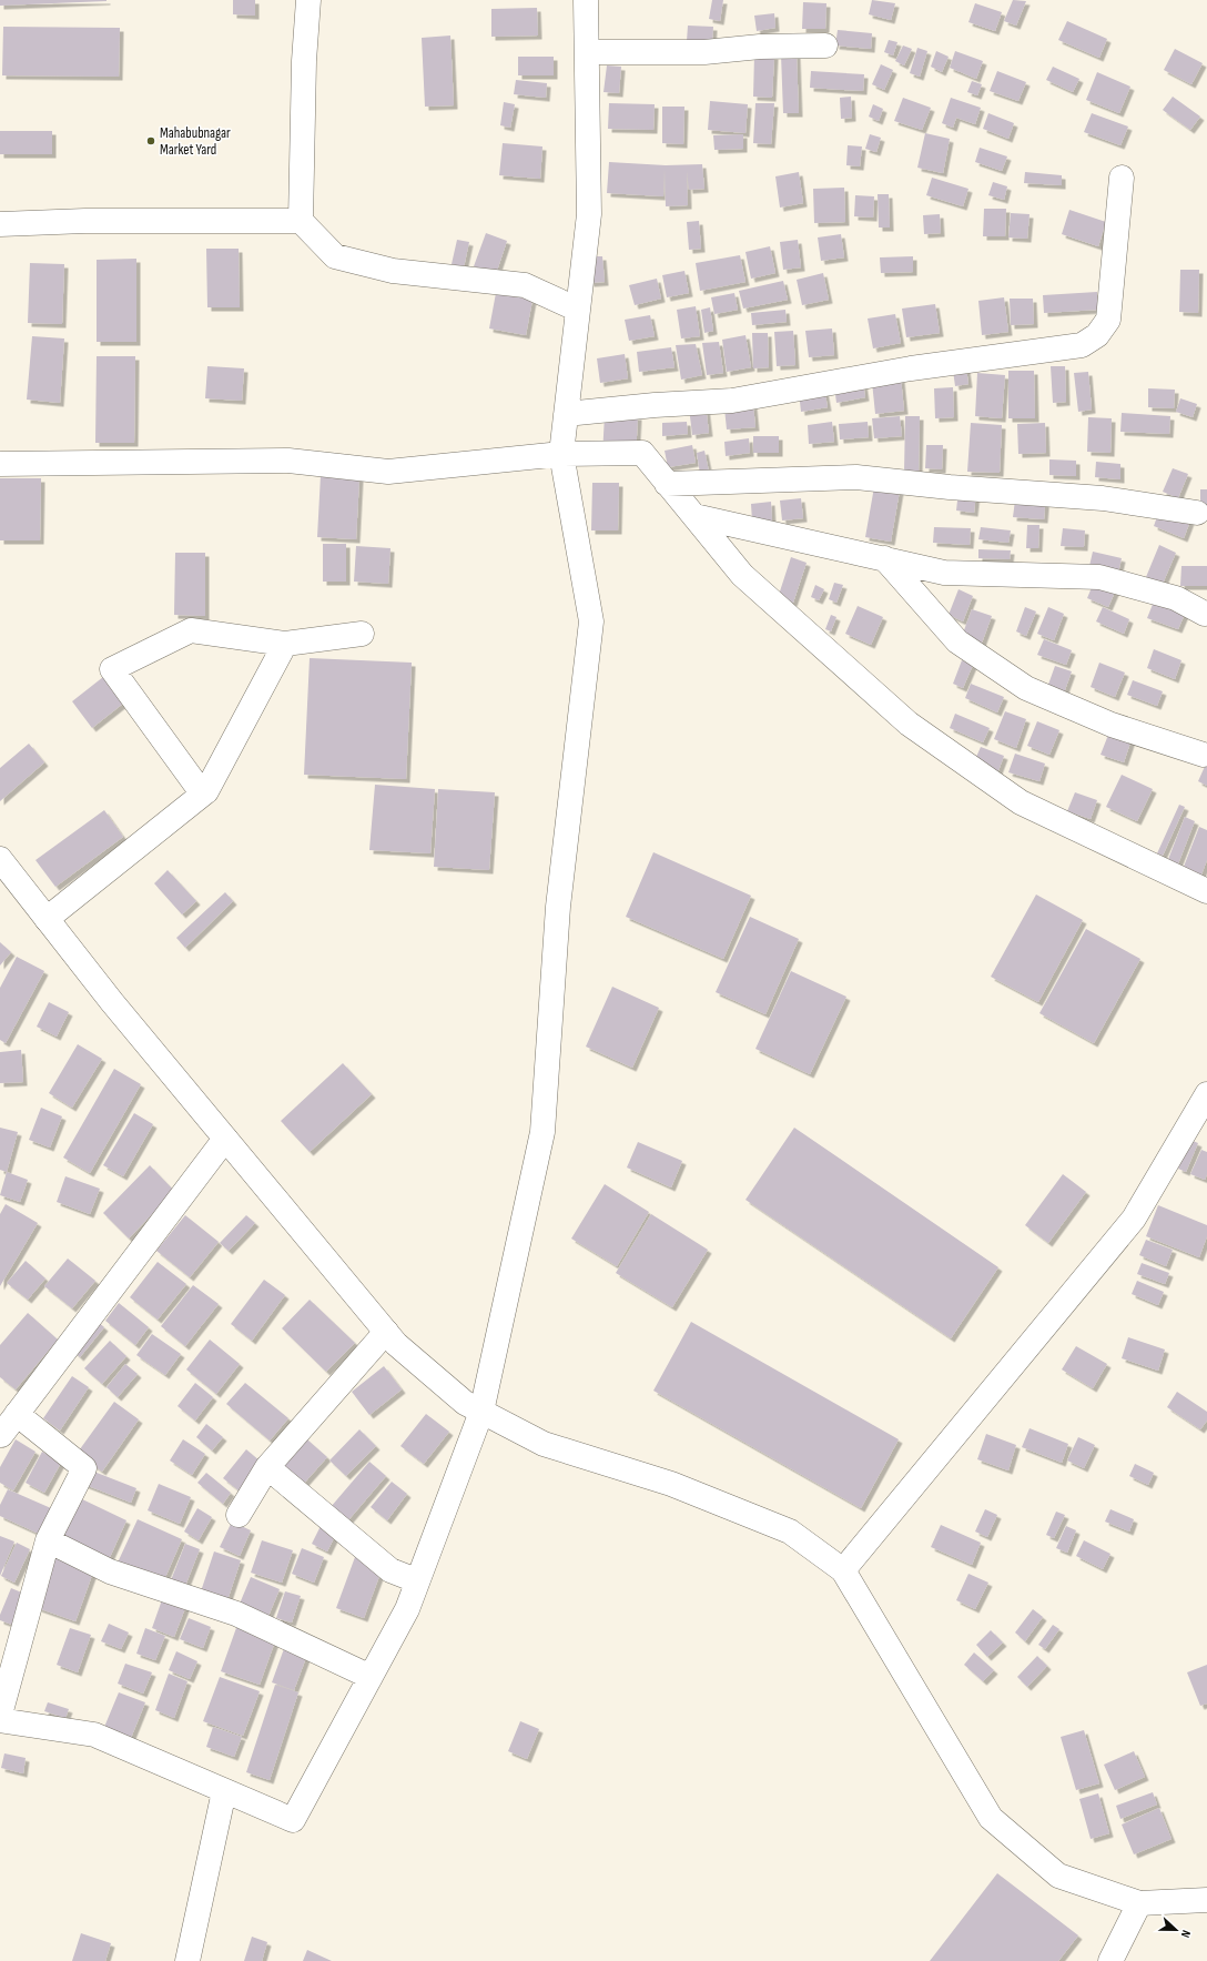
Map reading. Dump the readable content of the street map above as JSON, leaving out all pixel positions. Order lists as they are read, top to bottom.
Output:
{
  "places": ["Mahabubnagar Market Yard"],
  "north": "right"
}
